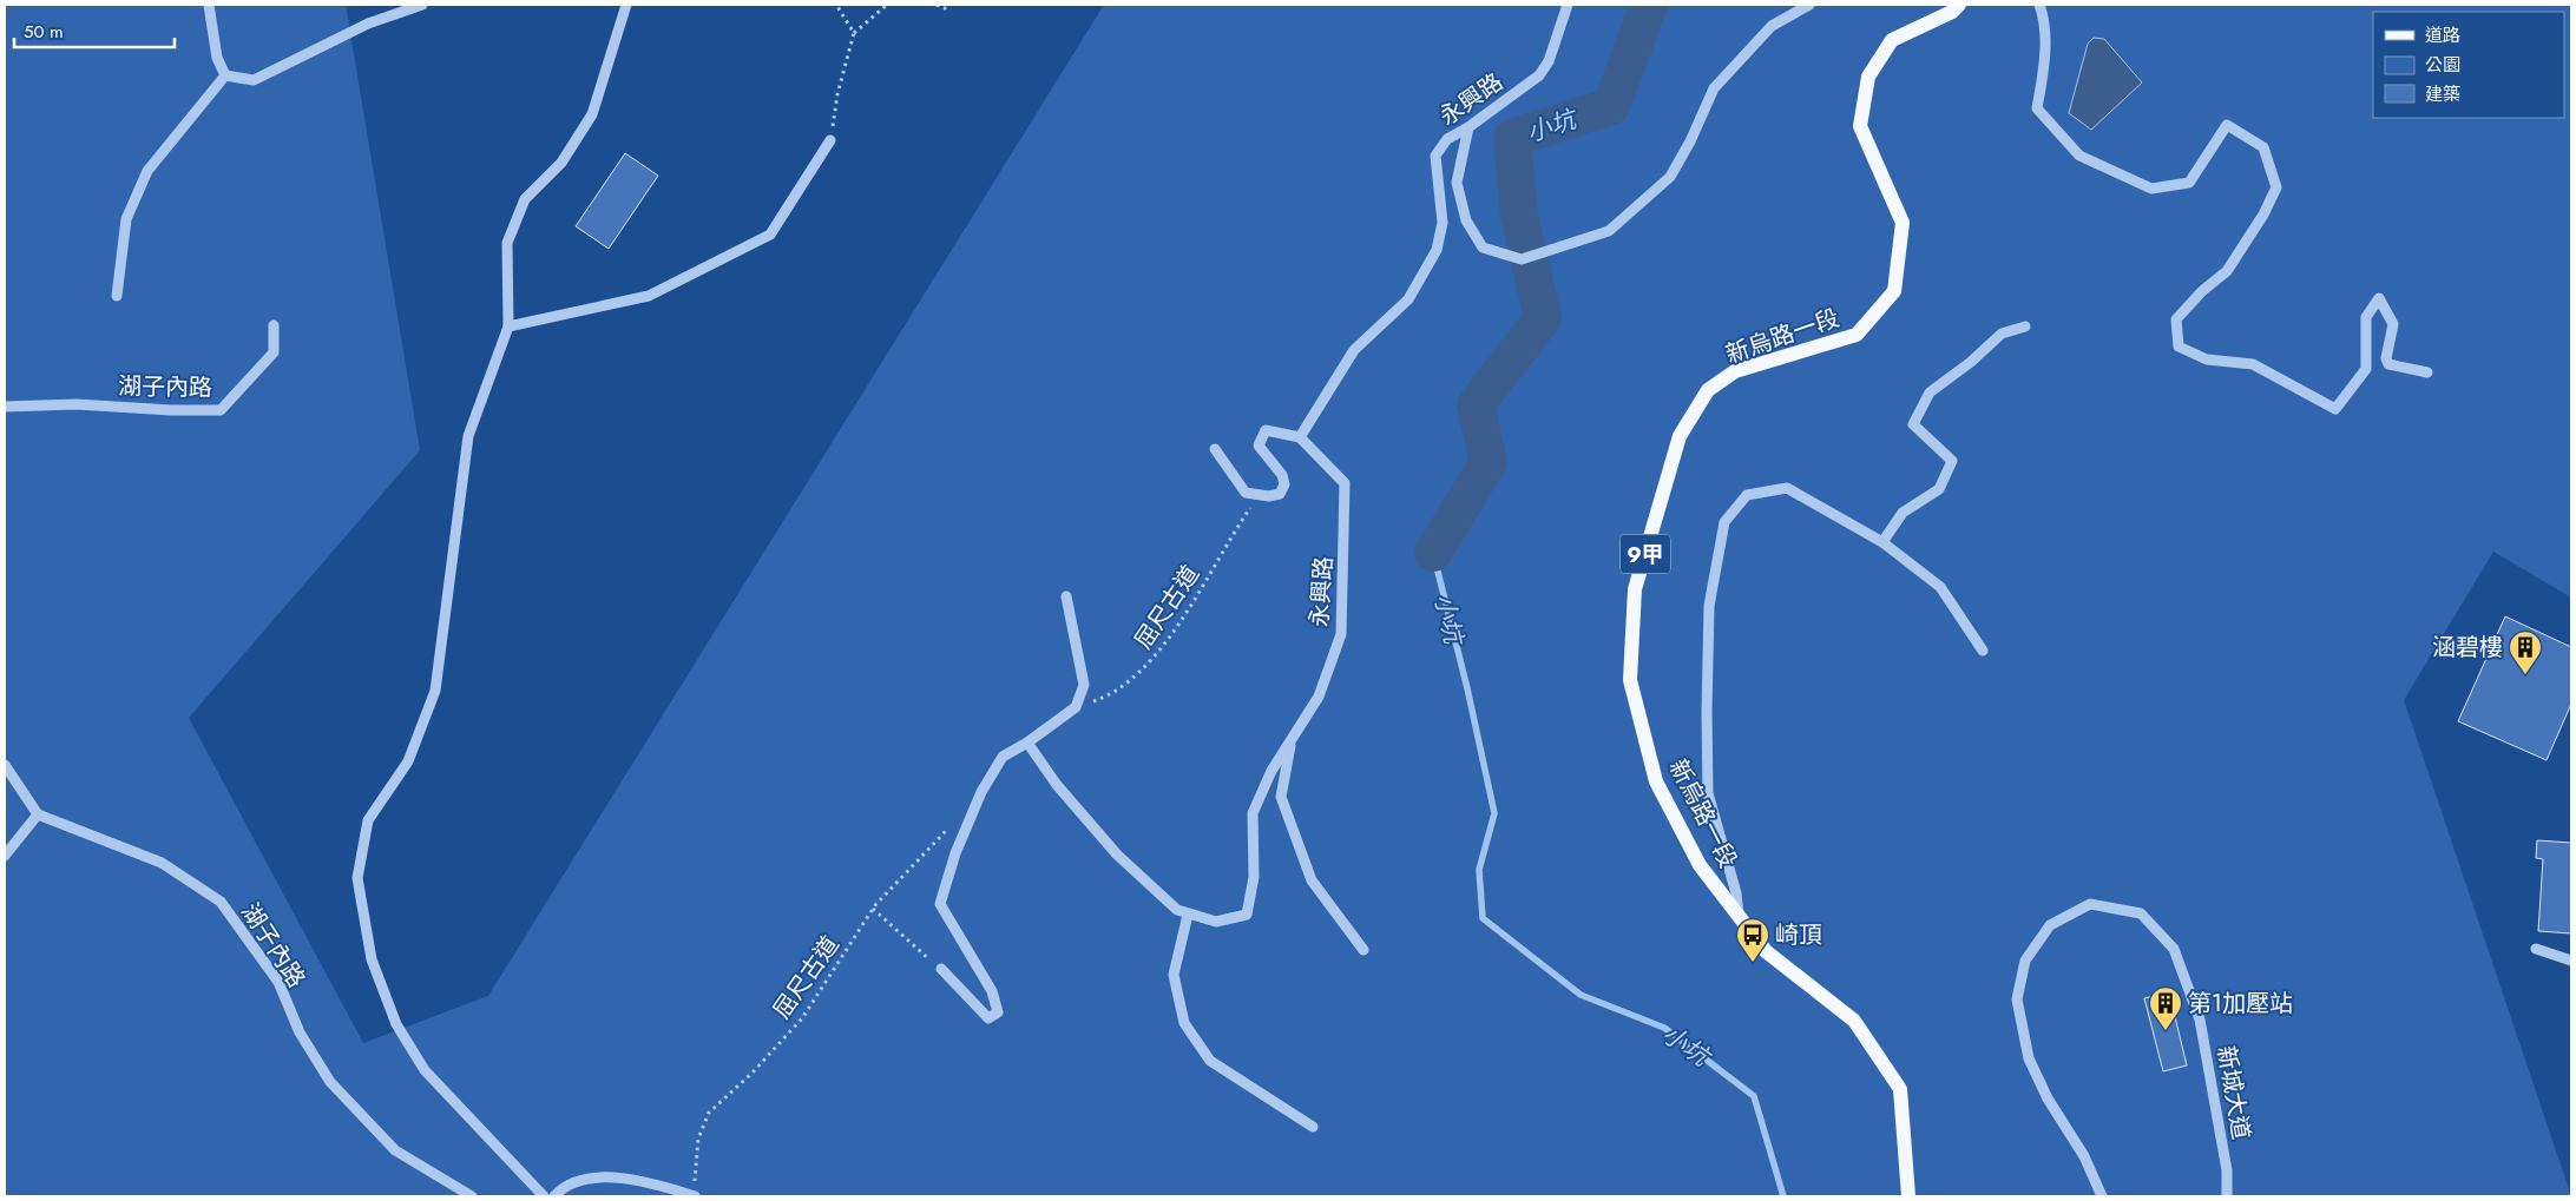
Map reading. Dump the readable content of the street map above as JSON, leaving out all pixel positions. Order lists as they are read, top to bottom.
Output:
{
  "streets": {
    "main road": ["新烏路一段", "9甲"],
    "street": ["永興路", "湖子內路", "新城大道"],
    "path": ["屈尺古道"]
  },
  "water": ["小坑"],
  "places": {
    "building": ["涵碧樓", "第1加壓站"],
    "bus stop": ["崎頂"]
  },
  "legend": ["道路", "公園", "建築"],
  "scale_bar": "50 m"
}
